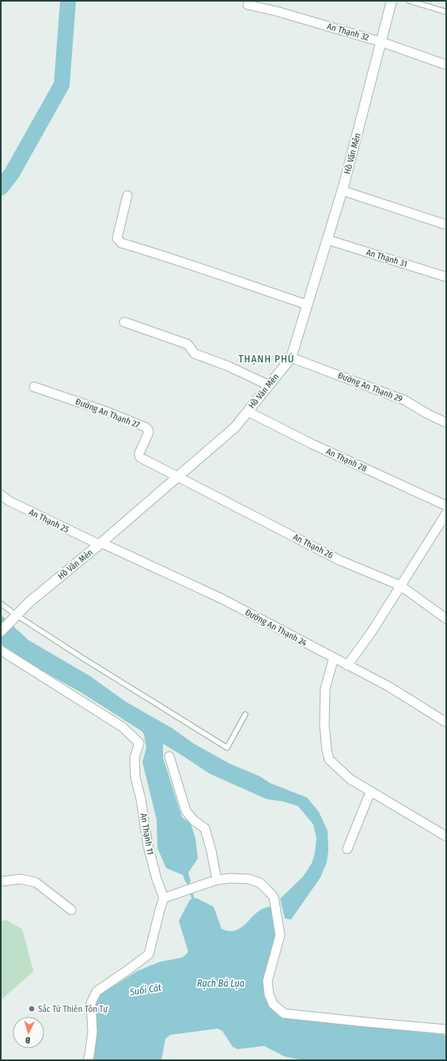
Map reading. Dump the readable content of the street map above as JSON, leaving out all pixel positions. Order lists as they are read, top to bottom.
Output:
{
  "streets": {
    "street": [
      "An Thạnh 32",
      "Hồ Văn Mên",
      "An Thạnh 31",
      "Đường An Thạnh 29",
      "Đường An Thạnh 27",
      "An Thạnh 28",
      "An Thạnh 25",
      "An Thạnh 26",
      "Đường An Thạnh 24",
      "An Thạnh 11"
    ]
  },
  "crossings": [
    ["An Thạnh 32", "Hồ Văn Mên"],
    ["Hồ Văn Mên", "An Thạnh 31"],
    ["Hồ Văn Mên", "Đường An Thạnh 29"],
    ["Hồ Văn Mên", "Đường An Thạnh 27"],
    ["Hồ Văn Mên", "An Thạnh 28"],
    ["Hồ Văn Mên", "An Thạnh 25"],
    ["Hồ Văn Mên", "An Thạnh 26"],
    ["Hồ Văn Mên", "Đường An Thạnh 24"],
    ["Đường An Thạnh 27", "An Thạnh 26"],
    ["An Thạnh 25", "Đường An Thạnh 24"]
  ],
  "districts": ["THẠNH PHÚ"],
  "water": ["Rạch Bà Lụa", "Suối Cát"],
  "places": ["Sắc Tứ Thiên Tôn Tự"],
  "north": "bottom"
}
